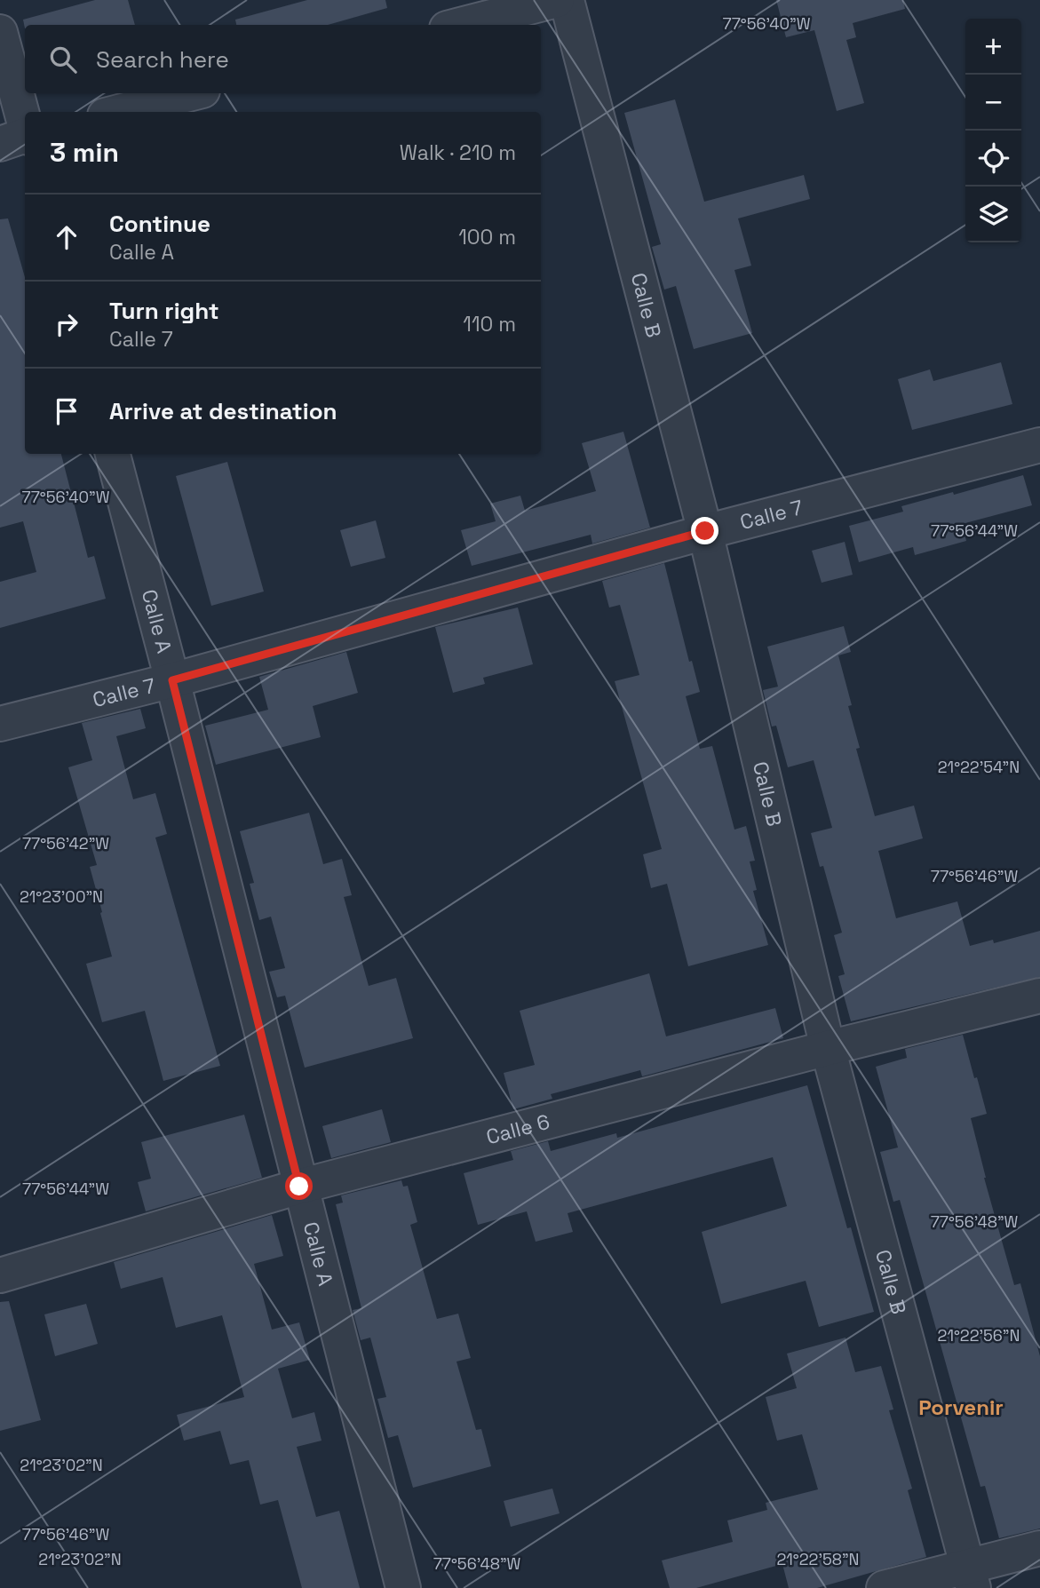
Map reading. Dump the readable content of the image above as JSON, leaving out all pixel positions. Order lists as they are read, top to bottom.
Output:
{
  "streets": {
    "street": [
      "Calle B",
      "Calle 7",
      "Calle A",
      "Calle 6"
    ]
  },
  "crossings": [
    ["Calle B", "Calle 7"],
    ["Calle B", "Calle 6"],
    ["Calle 7", "Calle A"],
    ["Calle A", "Calle 6"]
  ],
  "districts": ["Porvenir"],
  "page": {
    "map_buttons": ["+", "−"],
    "search": "Search here",
    "heading": ["3 min", "Walk · 210 m"],
    "list": [
      ["Continue", "Calle A", "100 m"],
      ["Turn right", "Calle 7", "110 m"],
      "Arrive at destination"
    ]
  },
  "coordinates": [
    "77°56'40\"W",
    "77°56'44\"W",
    "21°22'54\"N",
    "77°56'42\"W",
    "77°56'46\"W",
    "21°23'00\"N",
    "77°56'48\"W",
    "21°22'56\"N",
    "21°23'02\"N",
    "21°22'58\"N"
  ]
}
